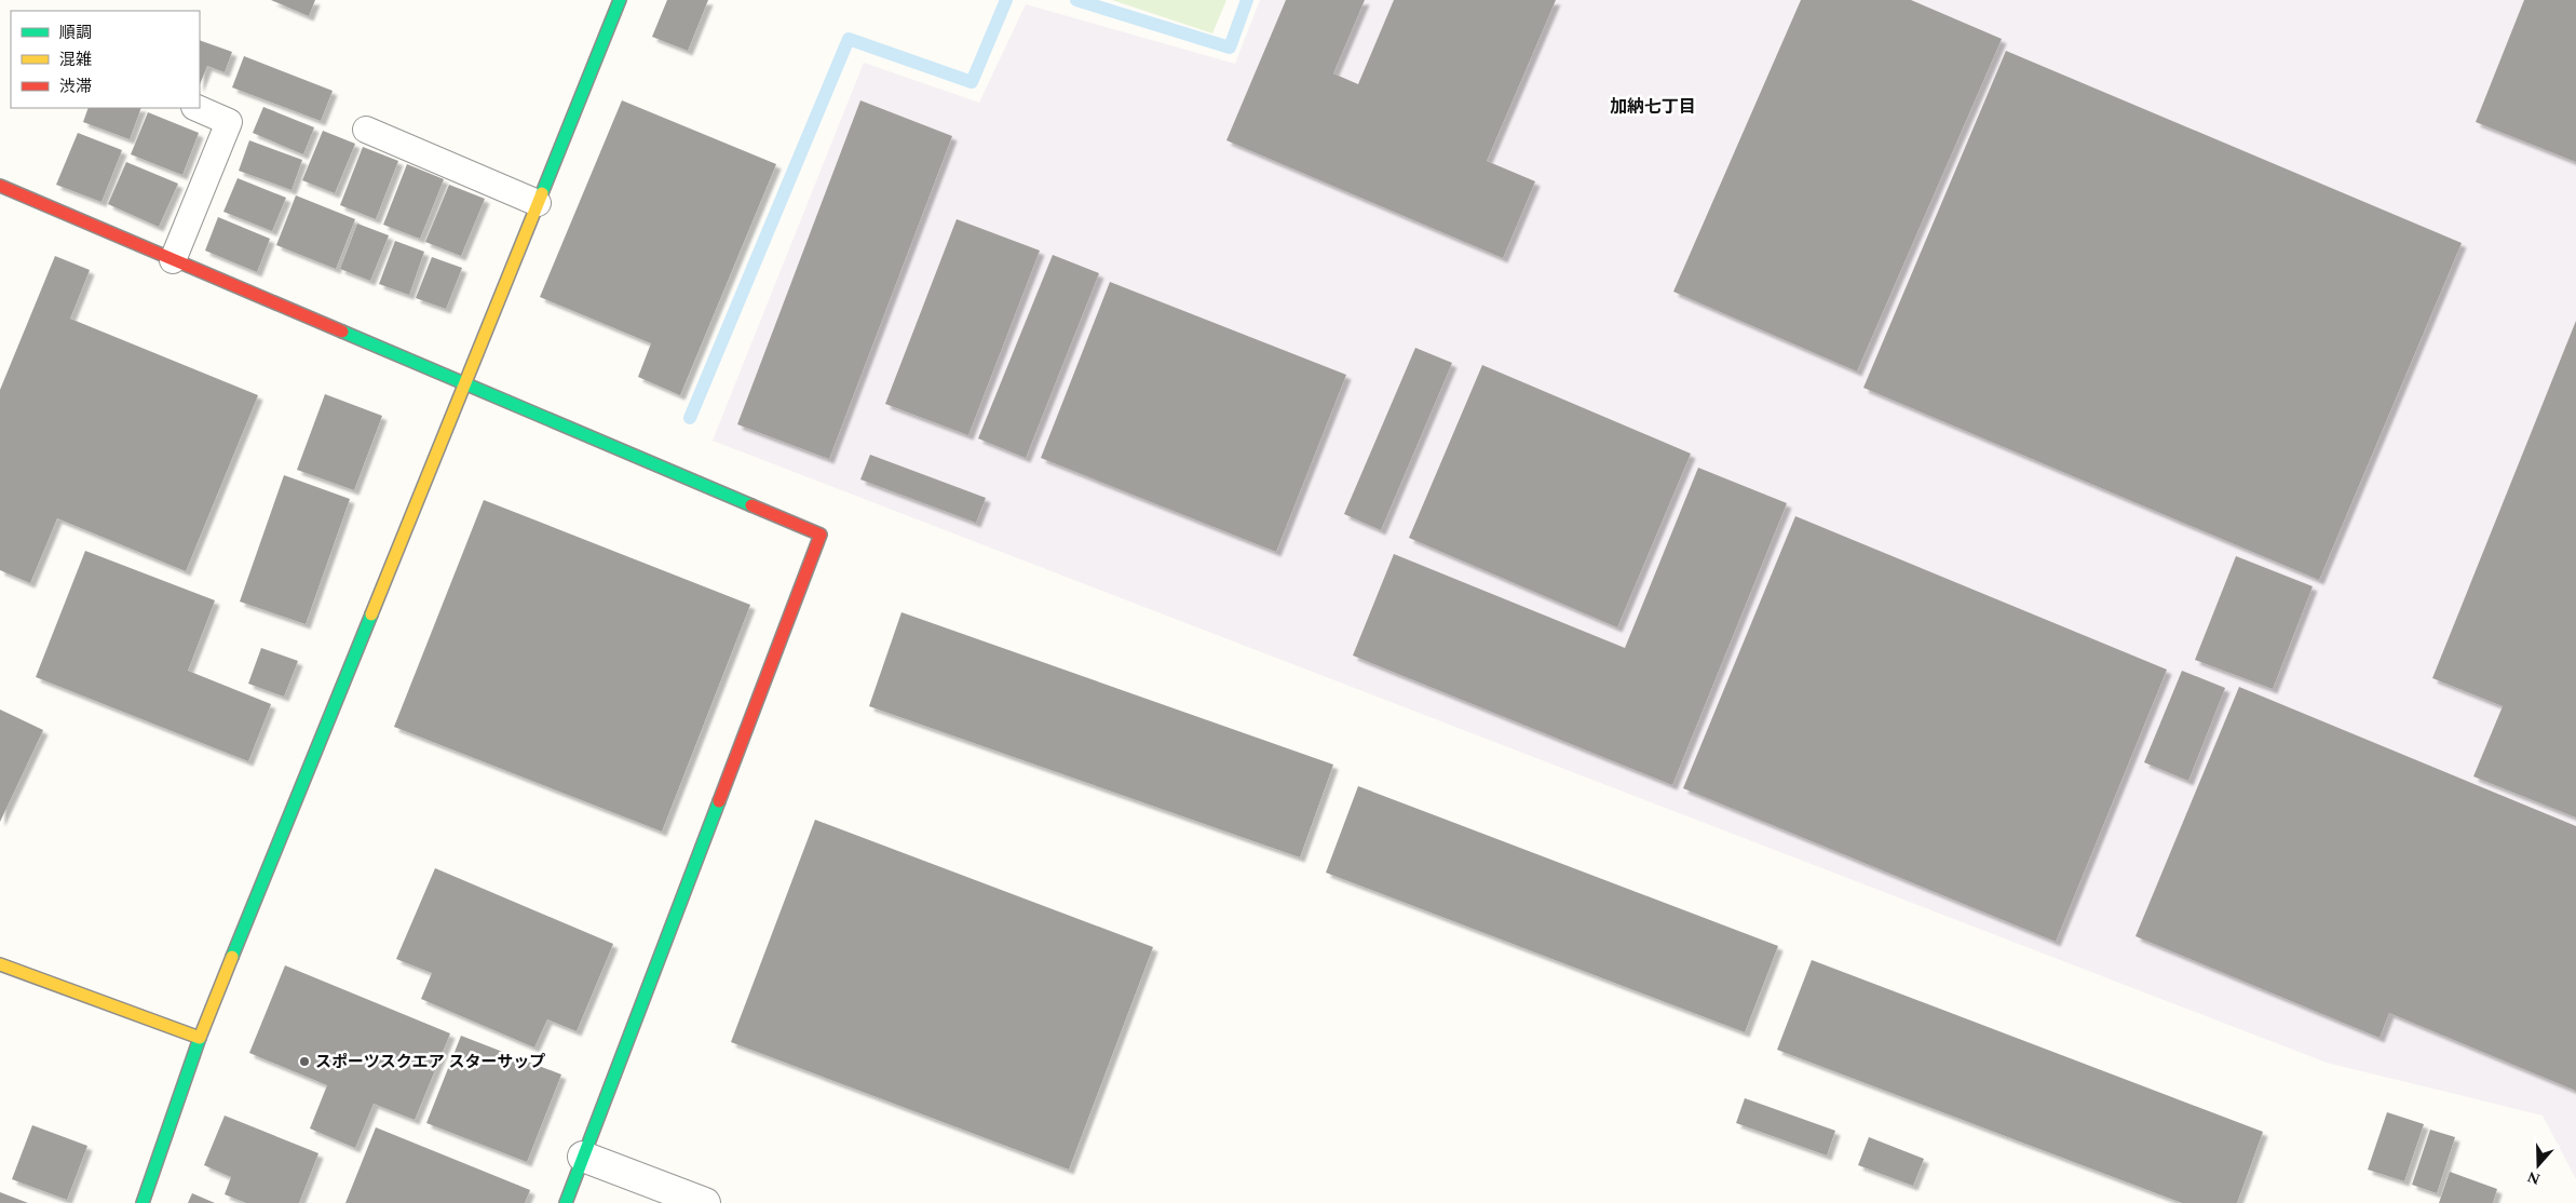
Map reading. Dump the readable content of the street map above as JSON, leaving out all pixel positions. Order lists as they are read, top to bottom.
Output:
{
  "districts": ["加納七丁目"],
  "places": ["スポーツスクエア スターサップ"],
  "legend": ["順調", "混雑", "渋滞"],
  "north": "bottom"
}
